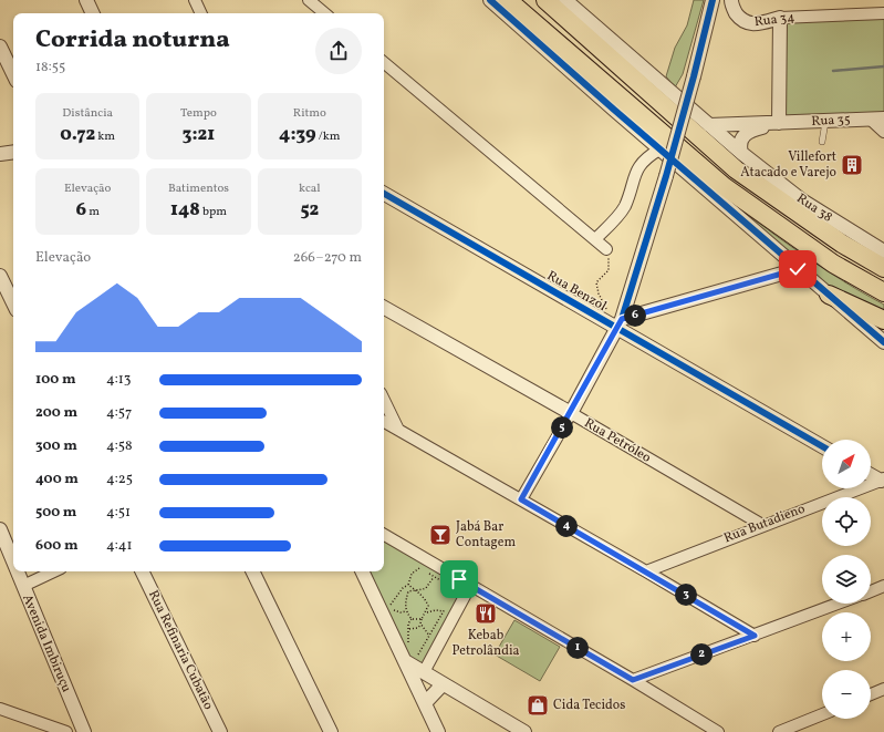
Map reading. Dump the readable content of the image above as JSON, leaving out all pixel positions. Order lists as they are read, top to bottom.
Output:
{
  "streets": {
    "street": [
      "Rua 34",
      "Rua 35",
      "Rua 38",
      "Rua Benzol",
      "Rua Petróleo",
      "Rua Butadieno",
      "Avenida Imbiruçu",
      "Rua Refinaria Cubatão"
    ]
  },
  "crossings": [
    ["Rua 35", "Rua 38"],
    ["Rua Petróleo", "Rua Butadieno"]
  ],
  "places": {
    "building": ["Villefort Atacado e Varejo"],
    "bar": ["Jabá Bar Contagem"],
    "restaurant": ["Kebab Petrolândia"],
    "shop": ["Cida Tecidos"]
  },
  "north": "top right",
  "page": {
    "heading": ["Corrida noturna", "18:55"],
    "stats": [
      ["Distância", "0.72 km"],
      ["Tempo", "3:21"],
      ["Ritmo", "4:39 /km"],
      ["Elevação", "6 m"],
      ["Batimentos", "148 bpm"],
      ["kcal", "52"]
    ],
    "chart": ["Elevação", "266–270 m"],
    "pins": [
      "6",
      "5",
      "4",
      "3",
      "1",
      "2"
    ],
    "list": [
      {
        "name": "100 m",
        "note": "4:13"
      },
      {
        "name": "200 m",
        "note": "4:57"
      },
      {
        "name": "300 m",
        "note": "4:58"
      },
      {
        "name": "400 m",
        "note": "4:25"
      },
      {
        "name": "500 m",
        "note": "4:51"
      },
      {
        "name": "600 m",
        "note": "4:41"
      }
    ],
    "map_buttons": ["+", "−"]
  }
}
